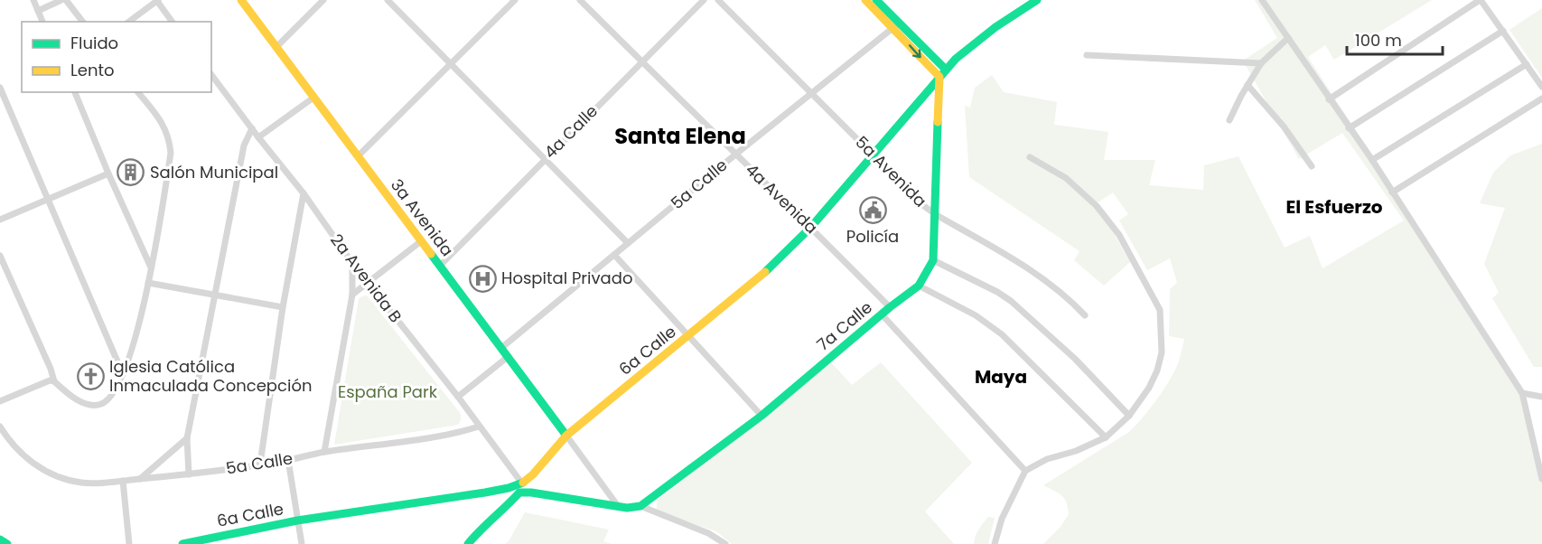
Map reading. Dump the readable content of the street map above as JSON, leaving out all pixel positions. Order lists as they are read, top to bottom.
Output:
{
  "streets": {
    "street": [
      "4a Calle",
      "5a Avenida",
      "5a Calle",
      "4a Avenida",
      "3a Avenida",
      "2a Avenida B",
      "7a Calle",
      "6a Calle"
    ]
  },
  "crossings": [
    ["4a Calle", "4a Avenida"],
    ["4a Calle", "3a Avenida"],
    ["5a Avenida", "5a Calle"],
    ["5a Avenida", "7a Calle"],
    ["5a Avenida", "6a Calle"],
    ["5a Calle", "4a Avenida"],
    ["5a Calle", "3a Avenida"],
    ["5a Calle", "2a Avenida B"],
    ["4a Avenida", "7a Calle"],
    ["4a Avenida", "6a Calle"],
    ["3a Avenida", "6a Calle"],
    ["2a Avenida B", "6a Calle"],
    ["7a Calle", "6a Calle"]
  ],
  "districts": ["Santa Elena", "El Esfuerzo", "Maya"],
  "parks": ["España Park"],
  "places": {
    "building": ["Salón Municipal"],
    "public building": ["Policía"],
    "hospital": ["Hospital Privado"],
    "church": ["Iglesia Católica Inmaculada Concepción"]
  },
  "legend": ["Fluido", "Lento"],
  "scale_bar": "100 m"
}
